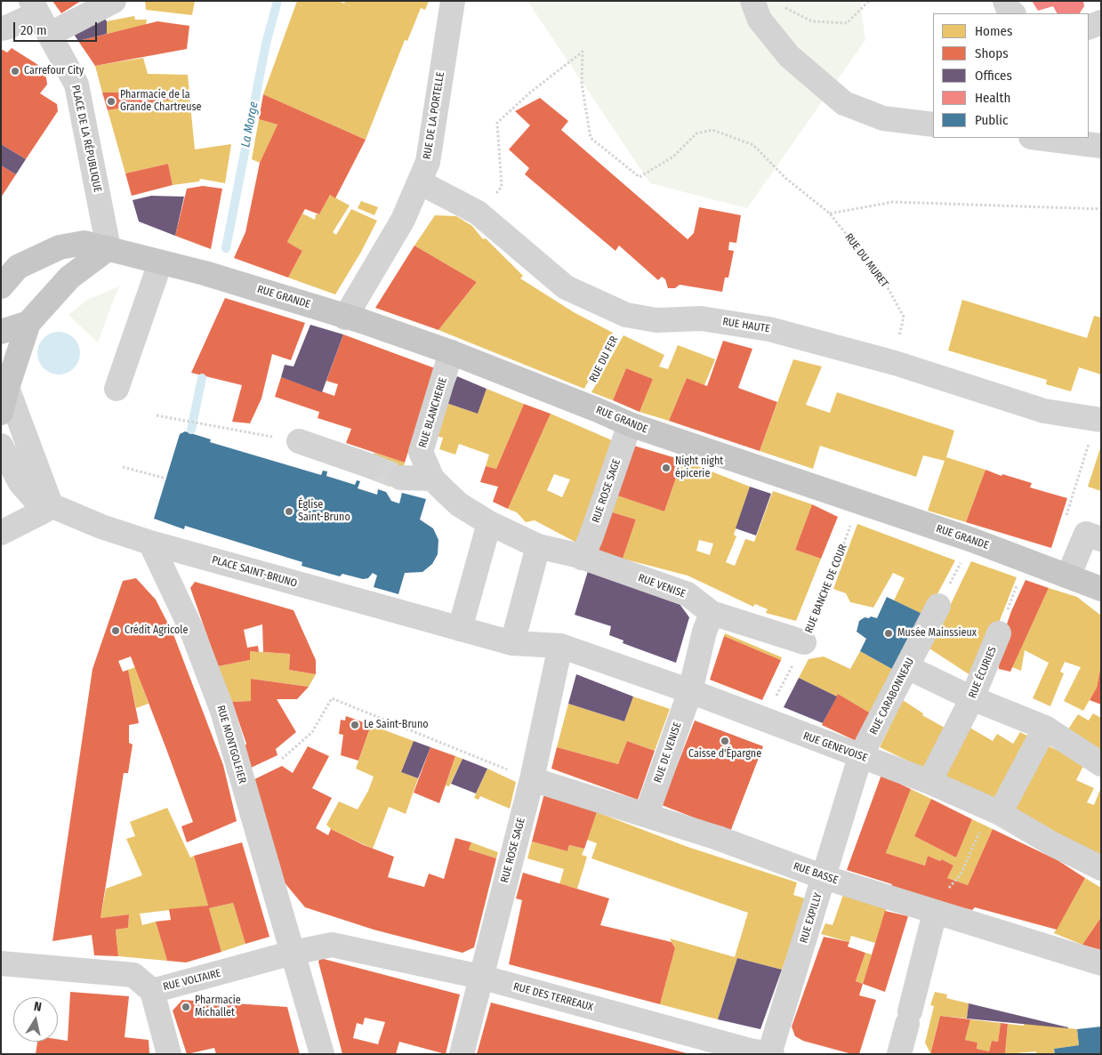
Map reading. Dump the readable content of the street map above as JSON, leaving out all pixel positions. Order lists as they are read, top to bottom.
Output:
{
  "streets": {
    "main road": ["RUE GRANDE"],
    "street": [
      "RUE DE LA PORTELLE",
      "PLACE DE LA RÉPUBLIQUE",
      "RUE HAUTE",
      "RUE BLANCHERIE",
      "RUE ROSE SAGE",
      "PLACE SAINT-BRUNO",
      "RUE VENISE",
      "RUE ÉCURIES",
      "RUE CARABONNEAU",
      "RUE MONTGOLFIER",
      "RUE GENEVOISE",
      "RUE DE VENISE",
      "RUE BASSE",
      "RUE EXPILLY",
      "RUE VOLTAIRE",
      "RUE DES TERREAUX"
    ],
    "path": ["RUE DU MURET", "RUE DU FER", "RUE BANCHE DE COUR"]
  },
  "crossings": [
    ["RUE DE LA PORTELLE", "RUE GRANDE"],
    ["RUE DE LA PORTELLE", "RUE HAUTE"],
    ["RUE DU MURET", "RUE HAUTE"],
    ["RUE GRANDE", "RUE DU FER"],
    ["RUE GRANDE", "RUE BLANCHERIE"],
    ["RUE GRANDE", "RUE ROSE SAGE"],
    ["RUE GRANDE", "RUE BANCHE DE COUR"],
    ["RUE GRANDE", "RUE ÉCURIES"],
    ["RUE HAUTE", "RUE DU FER"],
    ["RUE ROSE SAGE", "PLACE SAINT-BRUNO"],
    ["RUE ROSE SAGE", "RUE VENISE"],
    ["RUE ROSE SAGE", "RUE GENEVOISE"],
    ["RUE ROSE SAGE", "RUE BASSE"],
    ["RUE ROSE SAGE", "RUE DES TERREAUX"],
    ["PLACE SAINT-BRUNO", "RUE MONTGOLFIER"],
    ["PLACE SAINT-BRUNO", "RUE GENEVOISE"],
    ["RUE BANCHE DE COUR", "RUE GENEVOISE"],
    ["RUE ÉCURIES", "RUE GENEVOISE"],
    ["RUE CARABONNEAU", "RUE GENEVOISE"],
    ["RUE CARABONNEAU", "RUE EXPILLY"],
    ["RUE MONTGOLFIER", "RUE VOLTAIRE"],
    ["RUE GENEVOISE", "RUE DE VENISE"],
    ["RUE GENEVOISE", "RUE EXPILLY"],
    ["RUE DE VENISE", "RUE BASSE"],
    ["RUE BASSE", "RUE EXPILLY"],
    ["RUE EXPILLY", "RUE DES TERREAUX"],
    ["RUE VOLTAIRE", "RUE DES TERREAUX"]
  ],
  "water": ["La Morge"],
  "places": [
    "Carrefour City",
    "Pharmacie de la Grande Chartreuse",
    "Night night épicerie",
    "Église Saint-Bruno",
    "Crédit Agricole",
    "Musée Mainssieux",
    "Le Saint-Bruno",
    "Caisse d'Épargne",
    "Pharmacie Michallet"
  ],
  "legend": [
    "Homes",
    "Shops",
    "Offices",
    "Health",
    "Public"
  ],
  "scale_bar": "20 m",
  "north": "top"
}
